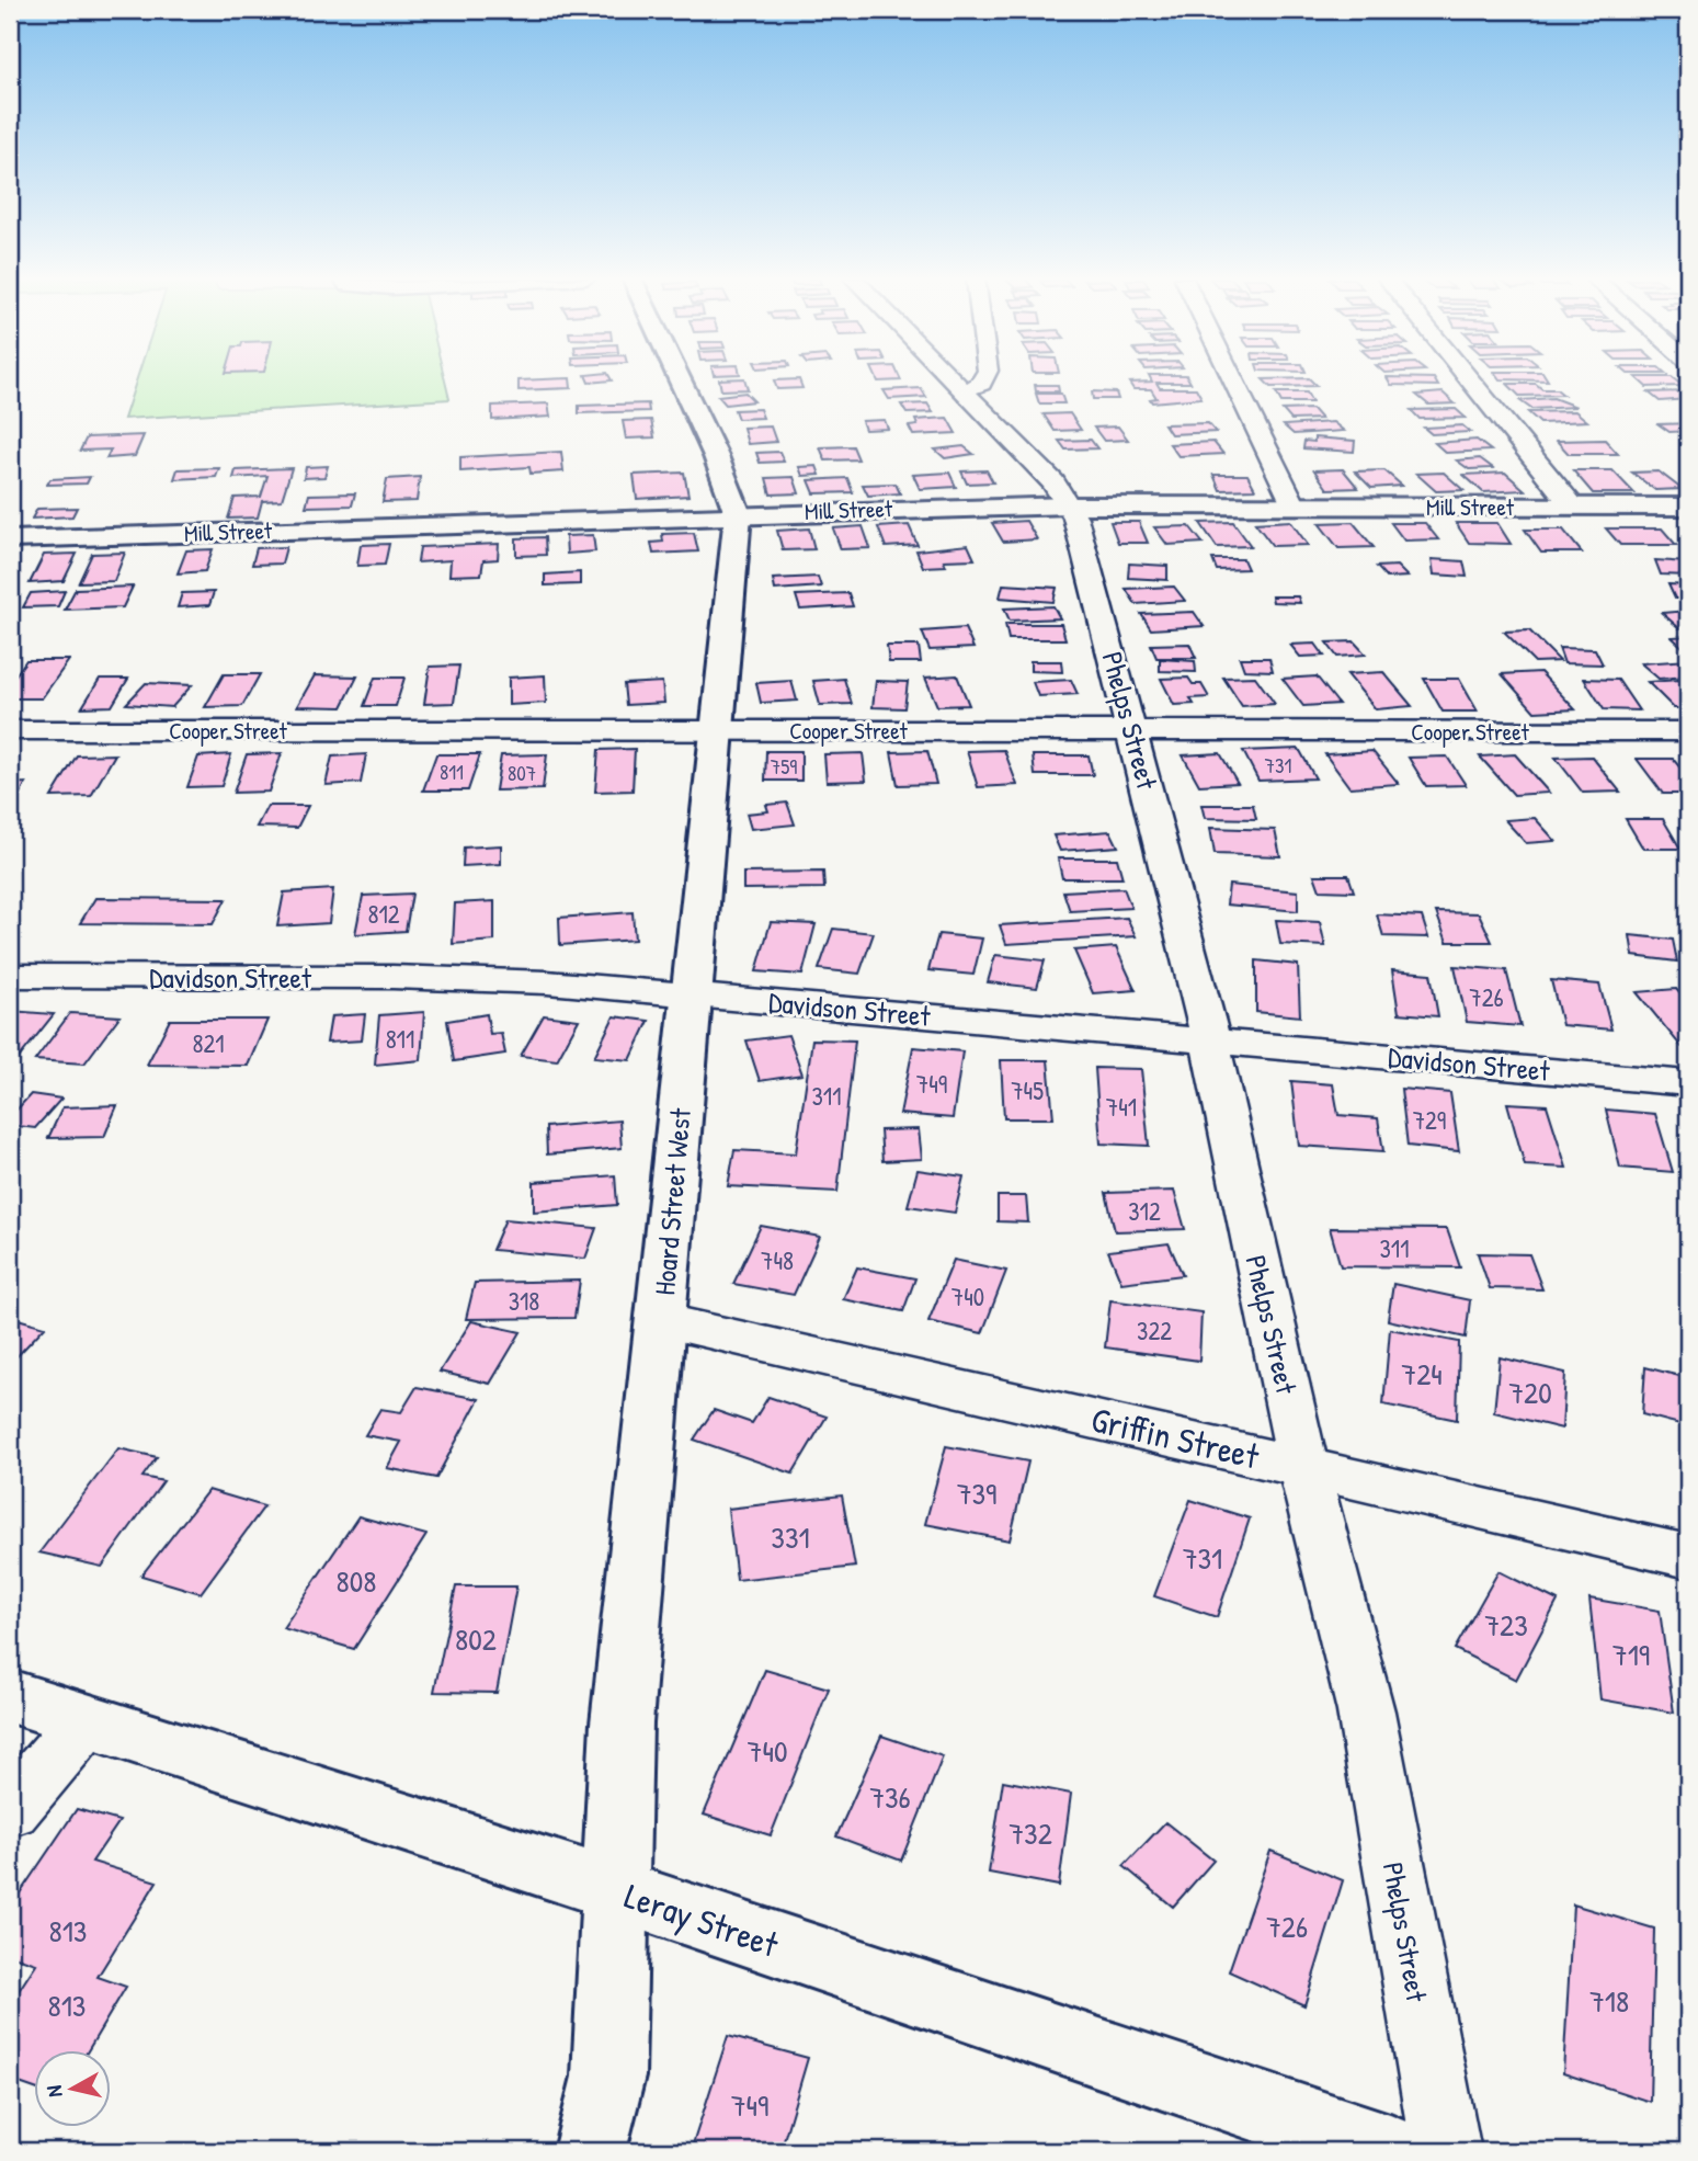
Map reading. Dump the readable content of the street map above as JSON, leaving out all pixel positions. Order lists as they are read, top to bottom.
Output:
{
  "streets": {
    "main road": ["Mill Street", "Hoard Street West", "Leray Street"],
    "street": [
      "Phelps Street",
      "Cooper Street",
      "Davidson Street",
      "Griffin Street"
    ]
  },
  "crossings": [
    ["Mill Street", "Phelps Street"],
    ["Mill Street", "Hoard Street West"],
    ["Phelps Street", "Cooper Street"],
    ["Phelps Street", "Davidson Street"],
    ["Phelps Street", "Griffin Street"],
    ["Cooper Street", "Hoard Street West"],
    ["Davidson Street", "Hoard Street West"],
    ["Hoard Street West", "Griffin Street"],
    ["Hoard Street West", "Leray Street"]
  ],
  "house_numbers": [
    "731",
    "759",
    "811",
    "807",
    "812",
    "726",
    "811",
    "821",
    "749",
    "745",
    "311",
    "741",
    "729",
    "312",
    "311",
    "748",
    "740",
    "318",
    "322",
    "724",
    "720",
    "739",
    "331",
    "731",
    "808",
    "723",
    "802",
    "719",
    "740",
    "736",
    "732",
    "726",
    "813",
    "718",
    "813",
    "749"
  ],
  "north": "left"
}
